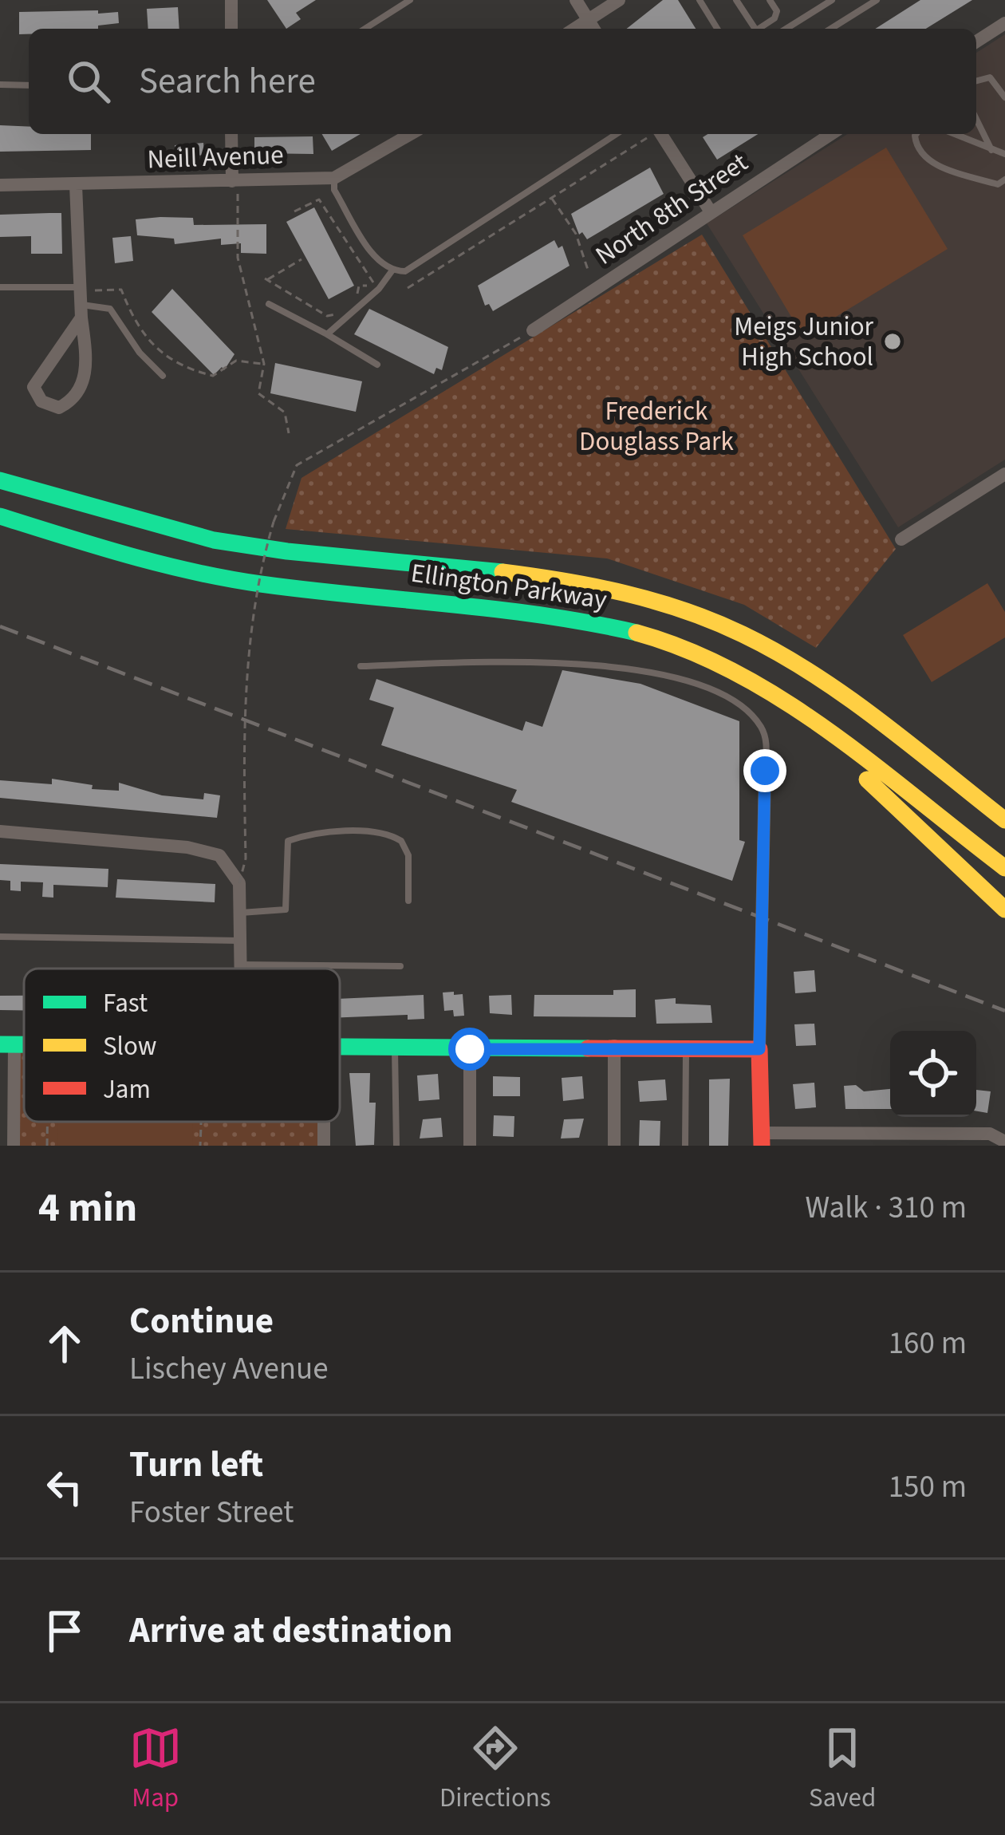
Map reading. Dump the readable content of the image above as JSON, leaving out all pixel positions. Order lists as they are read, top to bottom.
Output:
{
  "streets": {
    "main road": ["Ellington Parkway"],
    "street": ["Neill Avenue", "North 8th Street"]
  },
  "parks": ["Frederick Douglass Park"],
  "places": ["Meigs Junior High School"],
  "legend": ["Fast", "Slow", "Jam"],
  "page": {
    "search": "Search here",
    "heading": ["4 min", "Walk · 310 m"],
    "list": [
      ["Continue", "Lischey Avenue", "160 m"],
      ["Turn left", "Foster Street", "150 m"],
      "Arrive at destination"
    ],
    "nav": ["Map", "Directions", "Saved"]
  }
}
